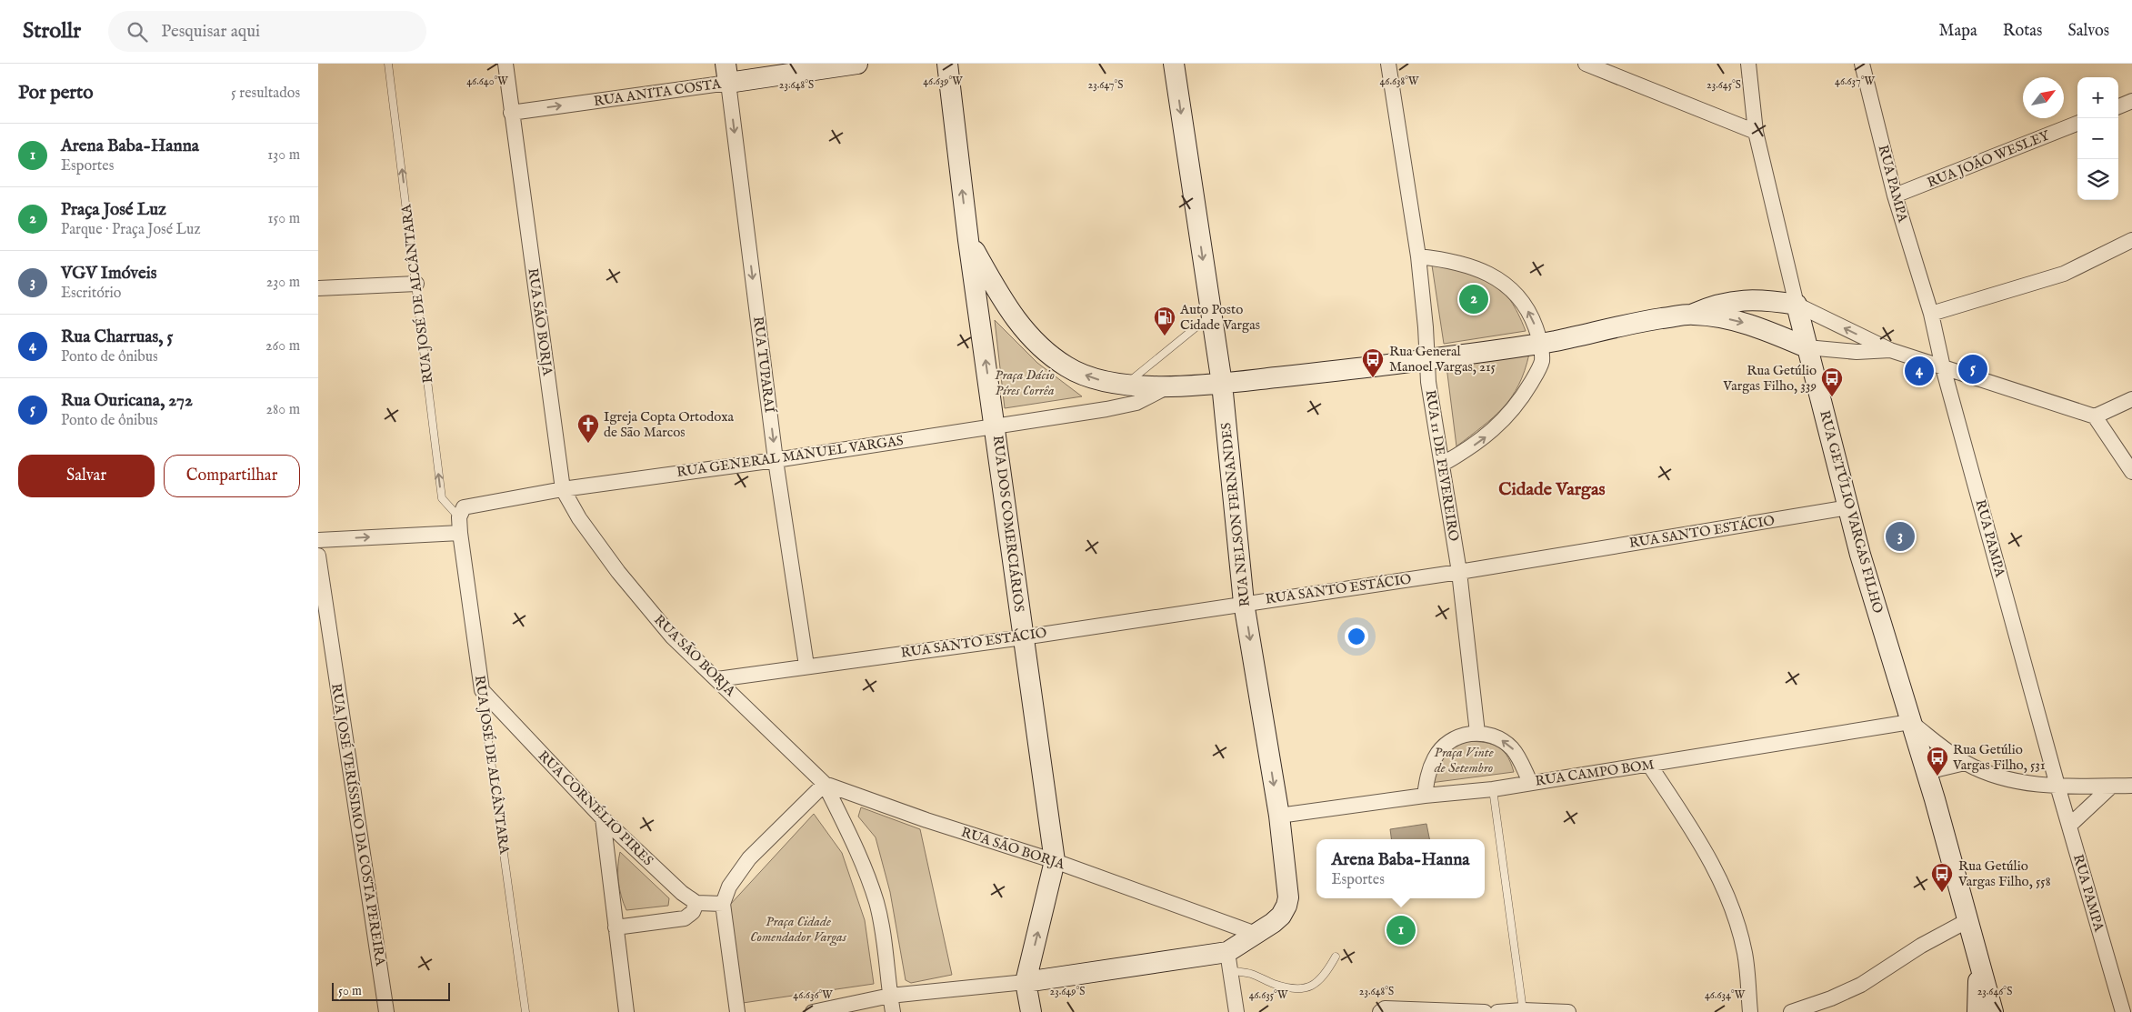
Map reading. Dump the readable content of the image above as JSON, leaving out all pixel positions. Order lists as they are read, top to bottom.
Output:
{
  "streets": {
    "street": [
      "RUA ANITA COSTA",
      "RUA JOÃO WESLEY",
      "RUA PAMPA",
      "RUA JOSÉ DE ALCÂNTARA",
      "RUA SÃO BORJA",
      "RUA TUPARAÍ",
      "RUA GENERAL MANUEL VARGAS",
      "RUA 11 DE FEVEREIRO",
      "RUA GETÚLIO VARGAS FILHO",
      "RUA NELSON FERNANDES",
      "RUA DOS COMERCIÁRIOS",
      "RUA SANTO ESTÁCIO",
      "RUA CAMPO BOM",
      "RUA CORNÉLIO PIRES",
      "RUA JOSÉ VERÍSSIMO DA COSTA PEREIRA"
    ]
  },
  "crossings": [
    ["RUA ANITA COSTA", "RUA SÃO BORJA"],
    ["RUA ANITA COSTA", "RUA TUPARAÍ"],
    ["RUA JOÃO WESLEY", "RUA PAMPA"],
    ["RUA JOSÉ DE ALCÂNTARA", "RUA GENERAL MANUEL VARGAS"],
    ["RUA JOSÉ DE ALCÂNTARA", "RUA CORNÉLIO PIRES"],
    ["RUA SÃO BORJA", "RUA GENERAL MANUEL VARGAS"],
    ["RUA SÃO BORJA", "RUA NELSON FERNANDES"],
    ["RUA SÃO BORJA", "RUA DOS COMERCIÁRIOS"],
    ["RUA SÃO BORJA", "RUA SANTO ESTÁCIO"],
    ["RUA TUPARAÍ", "RUA GENERAL MANUEL VARGAS"],
    ["RUA TUPARAÍ", "RUA SANTO ESTÁCIO"],
    ["RUA GENERAL MANUEL VARGAS", "RUA DOS COMERCIÁRIOS"],
    ["RUA 11 DE FEVEREIRO", "RUA SANTO ESTÁCIO"],
    ["RUA GETÚLIO VARGAS FILHO", "RUA SANTO ESTÁCIO"],
    ["RUA GETÚLIO VARGAS FILHO", "RUA CAMPO BOM"],
    ["RUA NELSON FERNANDES", "RUA SANTO ESTÁCIO"],
    ["RUA NELSON FERNANDES", "RUA CAMPO BOM"],
    ["RUA DOS COMERCIÁRIOS", "RUA SANTO ESTÁCIO"]
  ],
  "one_way": [
    "RUA ANITA COSTA",
    "RUA JOSÉ DE ALCÂNTARA",
    "RUA TUPARAÍ",
    "RUA NELSON FERNANDES",
    "RUA DOS COMERCIÁRIOS"
  ],
  "districts": ["Cidade Vargas"],
  "parks": ["Praça Dácio Píres Corrêa", "Praça Vinte de Setembro", "Praça Cidade Comendador Vargas"],
  "places": {
    "fuel station": ["Auto Posto Cidade Vargas"],
    "bus stop": [
      "Rua General Manoel Vargas, 215",
      "Rua Getúlio Vargas Filho, 339",
      "Rua Getúlio Vargas Filho, 531",
      "Rua Getúlio Vargas Filho, 558"
    ],
    "church": ["Igreja Copta Ortodoxa de São Marcos"]
  },
  "scale_bar": "50 m",
  "north": "top right",
  "page": {
    "header": "Strollr",
    "search": "Pesquisar aqui",
    "nav": ["Mapa", "Rotas", "Salvos"],
    "heading": ["Por perto", "5 resultados"],
    "map_buttons": ["+", "−"],
    "list": [
      {
        "mark": "1",
        "name": "Arena Baba-Hanna",
        "note": "Esportes",
        "value": "130 m"
      },
      {
        "mark": "2",
        "name": "Praça José Luz",
        "note": "Parque · Praça José Luz",
        "value": "150 m"
      },
      {
        "mark": "3",
        "name": "VGV Imóveis",
        "note": "Escritório",
        "value": "230 m"
      },
      {
        "mark": "4",
        "name": "Rua Charruas, 5",
        "note": "Ponto de ônibus",
        "value": "260 m"
      },
      {
        "mark": "5",
        "name": "Rua Ouricana, 272",
        "note": "Ponto de ônibus",
        "value": "280 m"
      }
    ],
    "pins": [
      "2",
      "5",
      "4",
      "3",
      "1"
    ],
    "buttons": ["Salvar", "Compartilhar"],
    "popup": ["Arena Baba-Hanna", "Esportes"],
    "scale": "50 m"
  },
  "coordinates": [
    "46.638°W",
    "46.637°W",
    "46.640°W",
    "46.639°W",
    "23.648°S",
    "23.647°S",
    "23.645°S",
    "23.649°S",
    "23.646°S",
    "46.636°W",
    "46.635°W",
    "46.634°W"
  ]
}
